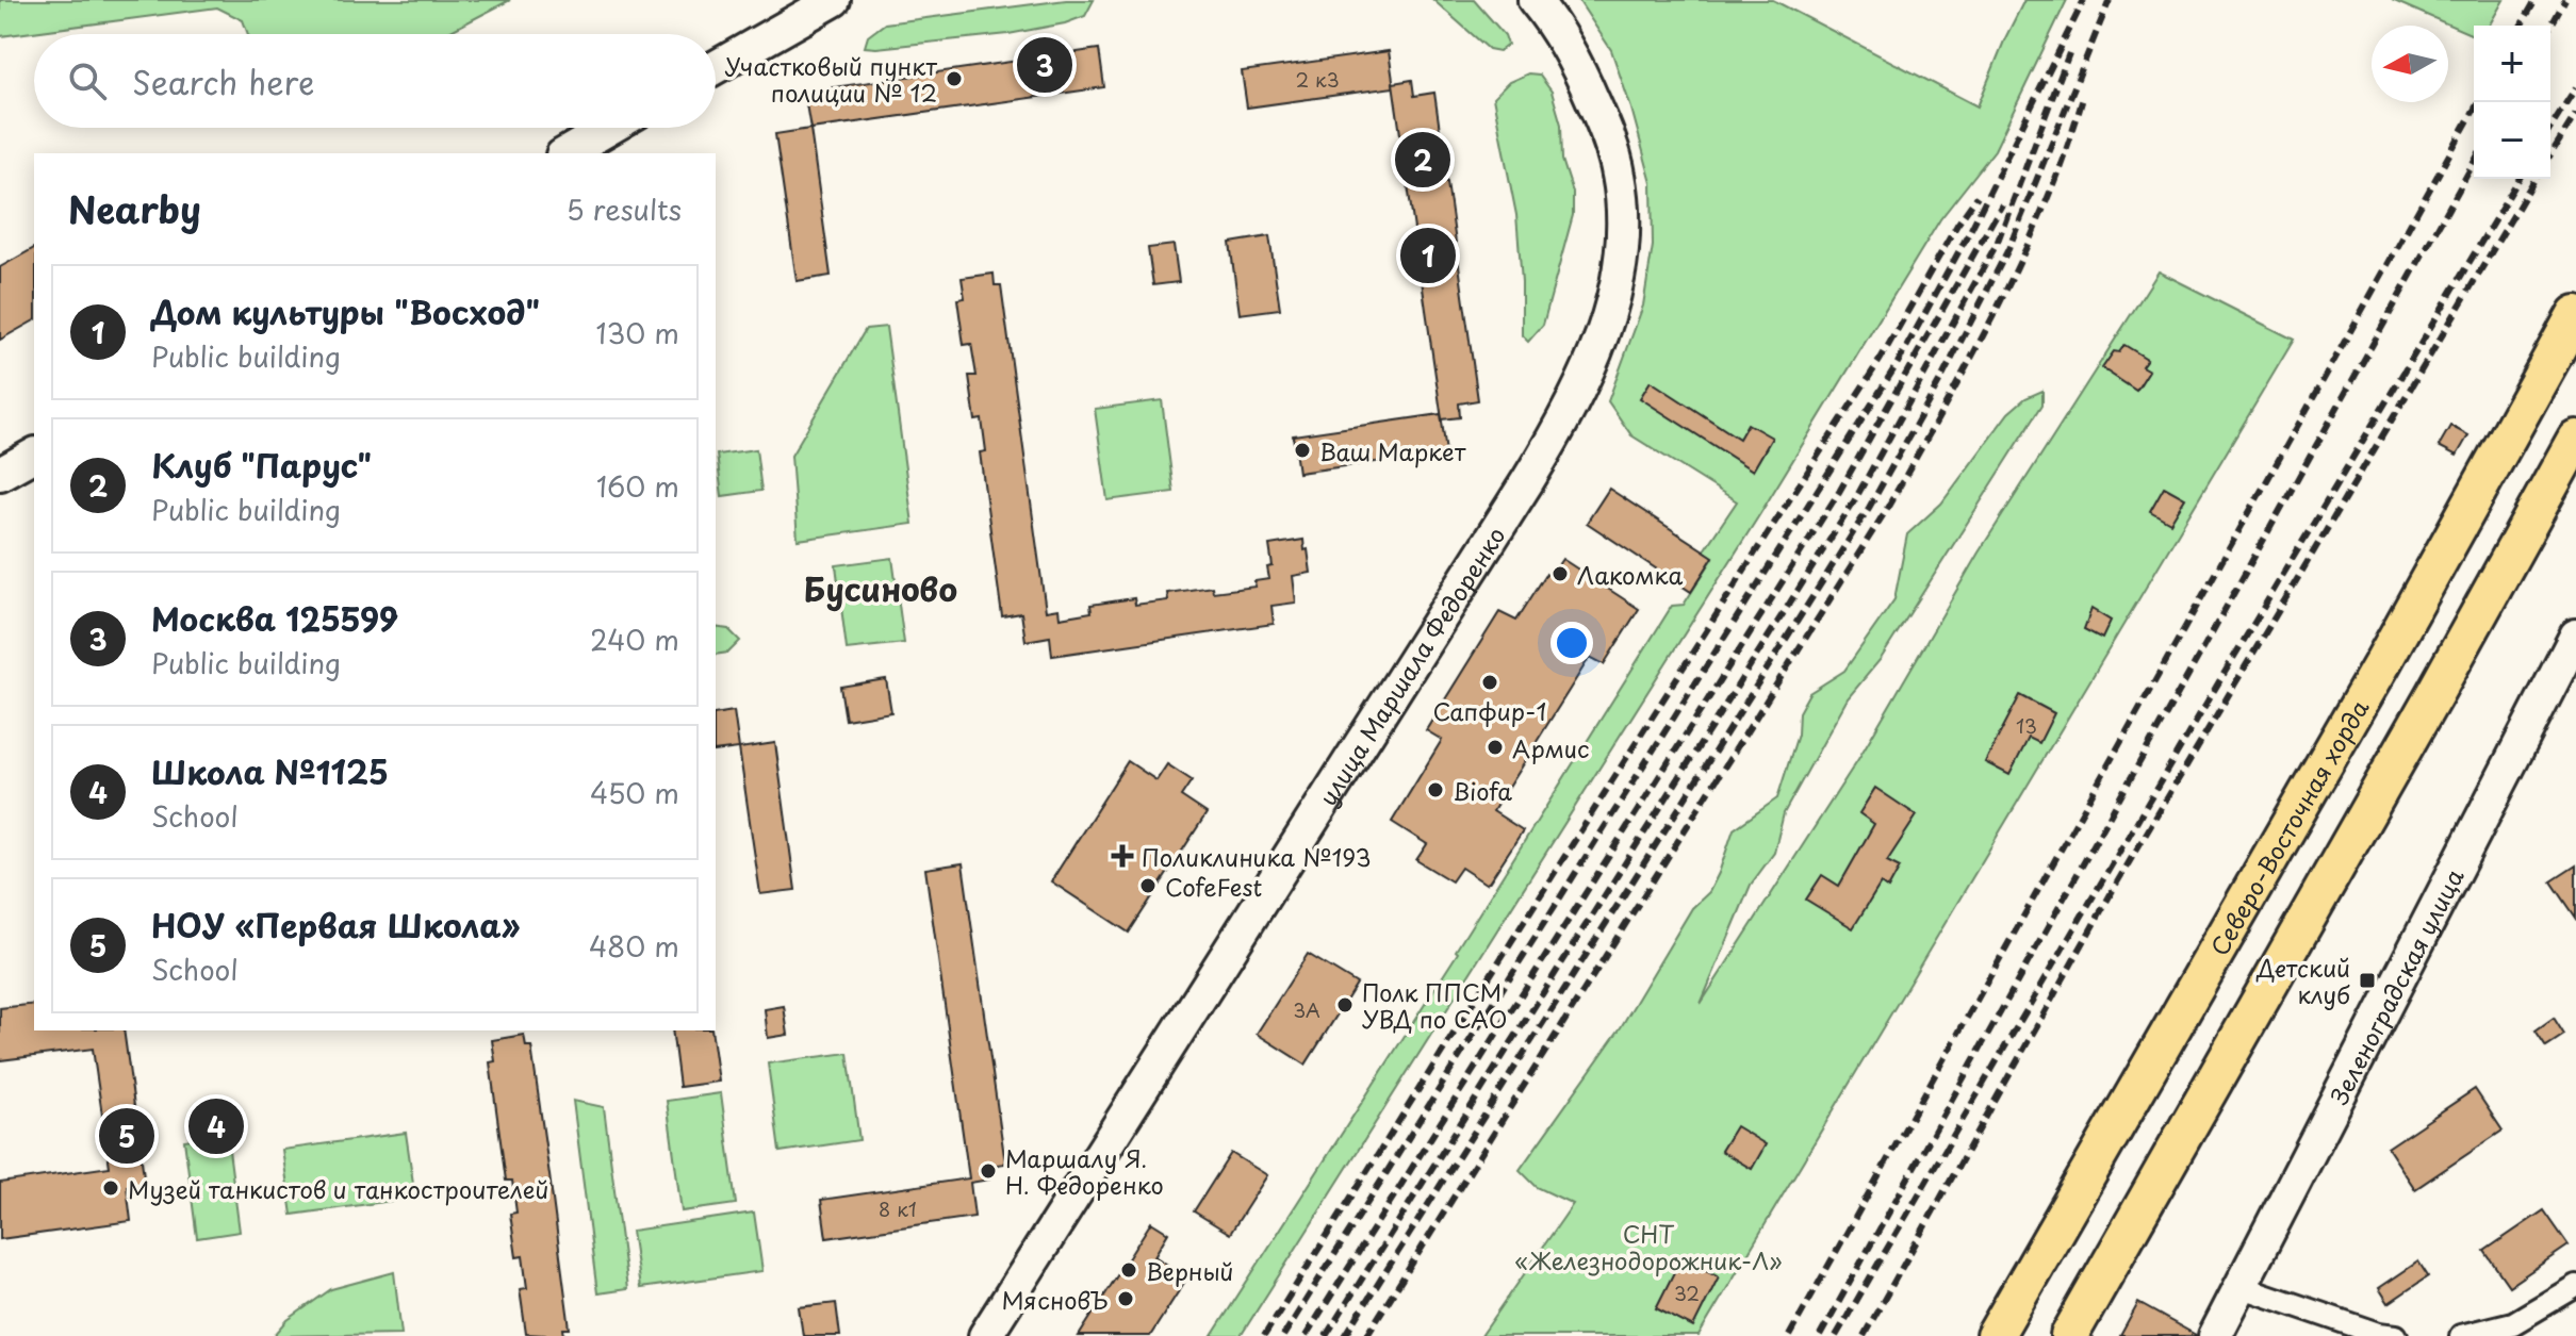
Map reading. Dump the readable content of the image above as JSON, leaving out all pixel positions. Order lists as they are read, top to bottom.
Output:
{
  "streets": {
    "main road": ["Северо-Восточная хорда"],
    "street": ["улица Маршала Федоренко", "Зеленоградская улица"]
  },
  "districts": ["Бусиново"],
  "parks": ["СНТ «Железнодорожник-Л»"],
  "places": {
    "other": [
      "Участковый пункт полиции № 12",
      "Ваш Маркет",
      "Лакомка",
      "Сапфир-1",
      "Армис",
      "Biofa",
      "CofeFest",
      "Полк ППСМ УВД по САО",
      "Маршалу Я. Н. Федоренко",
      "Музей танкистов и танкостроителей",
      "Верный",
      "МясновЪ"
    ],
    "health": ["Поликлиника №193"],
    "transit": ["Детский клуб"]
  },
  "house_numbers": [
    "2 к3",
    "13",
    "3А",
    "8 к1",
    "32"
  ],
  "north": "left",
  "page": {
    "map_buttons": ["+", "−"],
    "pins": [
      "3",
      "2",
      "1",
      "4",
      "5"
    ],
    "search": "Search here",
    "heading": ["Nearby", "5 results"],
    "list": [
      {
        "mark": "1",
        "name": "Дом культуры \"Восход\"",
        "note": "Public building",
        "value": "130 m"
      },
      {
        "mark": "2",
        "name": "Клуб \"Парус\"",
        "note": "Public building",
        "value": "160 m"
      },
      {
        "mark": "3",
        "name": "Москва 125599",
        "note": "Public building",
        "value": "240 m"
      },
      {
        "mark": "4",
        "name": "Школа №1125",
        "note": "School",
        "value": "450 m"
      },
      {
        "mark": "5",
        "name": "НОУ «Первая Школа»",
        "note": "School",
        "value": "480 m"
      }
    ]
  }
}
